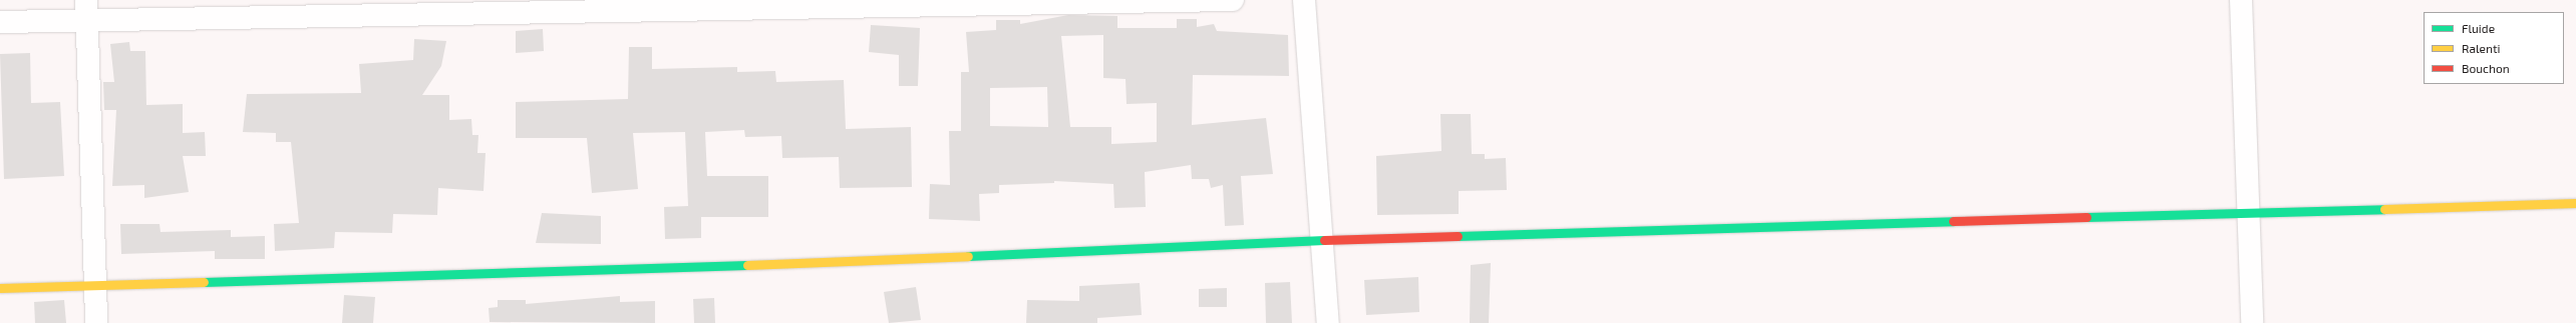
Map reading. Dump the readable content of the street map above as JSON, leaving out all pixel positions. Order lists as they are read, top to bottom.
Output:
{
  "legend": ["Fluide", "Ralenti", "Bouchon"]
}
